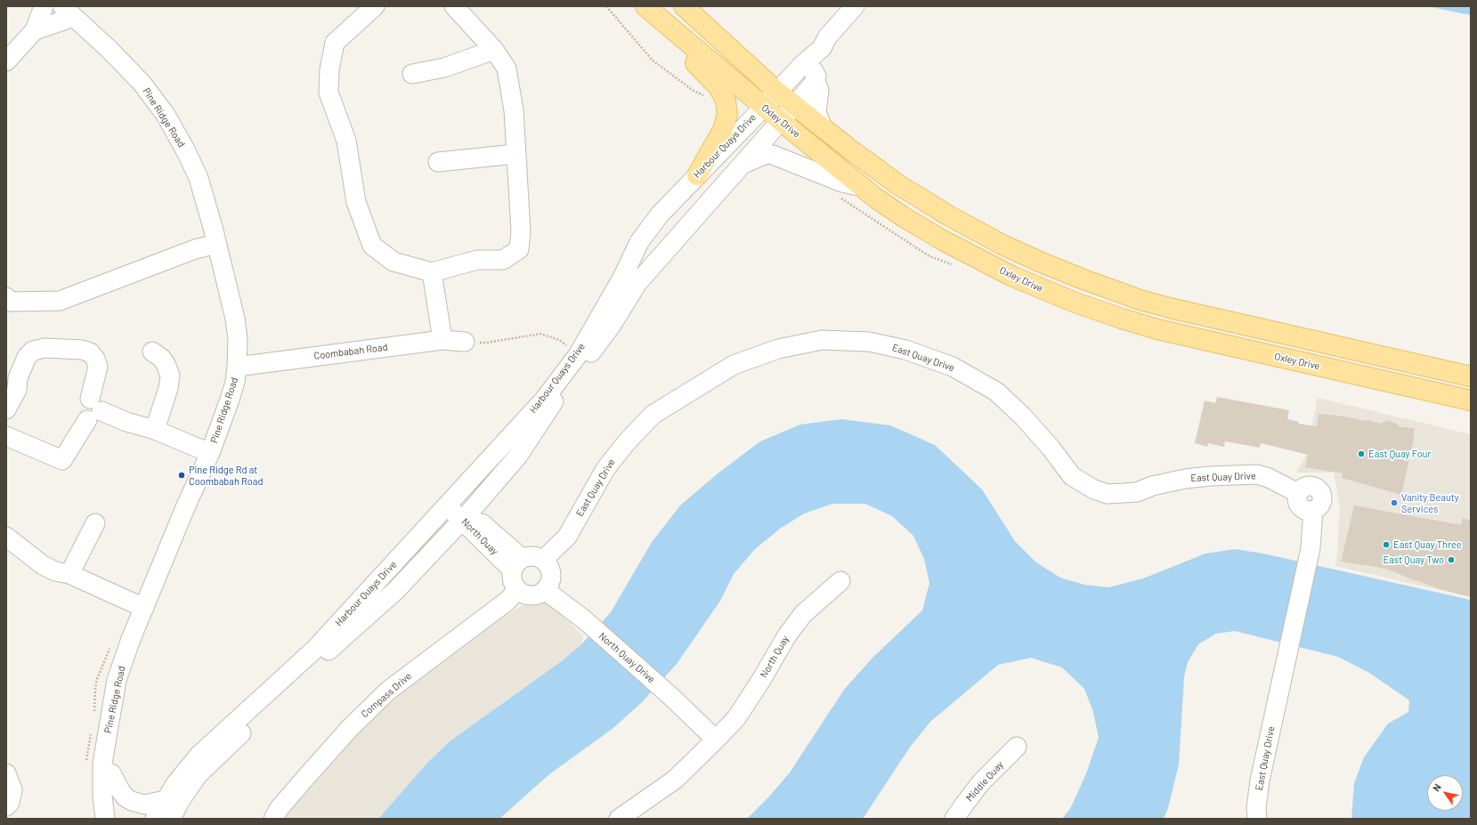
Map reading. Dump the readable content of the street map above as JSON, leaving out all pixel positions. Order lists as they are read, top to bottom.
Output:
{
  "streets": {
    "main road": ["Oxley Drive"],
    "street": [
      "Pine Ridge Road",
      "Harbour Quays Drive",
      "Coombabah Road",
      "East Quay Drive",
      "North Quay",
      "North Quay Drive",
      "Compass Drive",
      "Middle Quay"
    ]
  },
  "crossings": [
    ["Pine Ridge Road", "Coombabah Road"],
    ["Oxley Drive", "Harbour Quays Drive"],
    ["Harbour Quays Drive", "North Quay"],
    ["East Quay Drive", "North Quay"],
    ["East Quay Drive", "North Quay Drive"],
    ["East Quay Drive", "Compass Drive"],
    ["North Quay", "North Quay Drive"],
    ["North Quay", "Compass Drive"],
    ["North Quay Drive", "Compass Drive"]
  ],
  "places": [
    "East Quay Four",
    "Pine Ridge Rd at Coombabah Road",
    "Vanity Beauty Services",
    "East Quay Three",
    "East Quay Two"
  ],
  "north": "top left"
}
